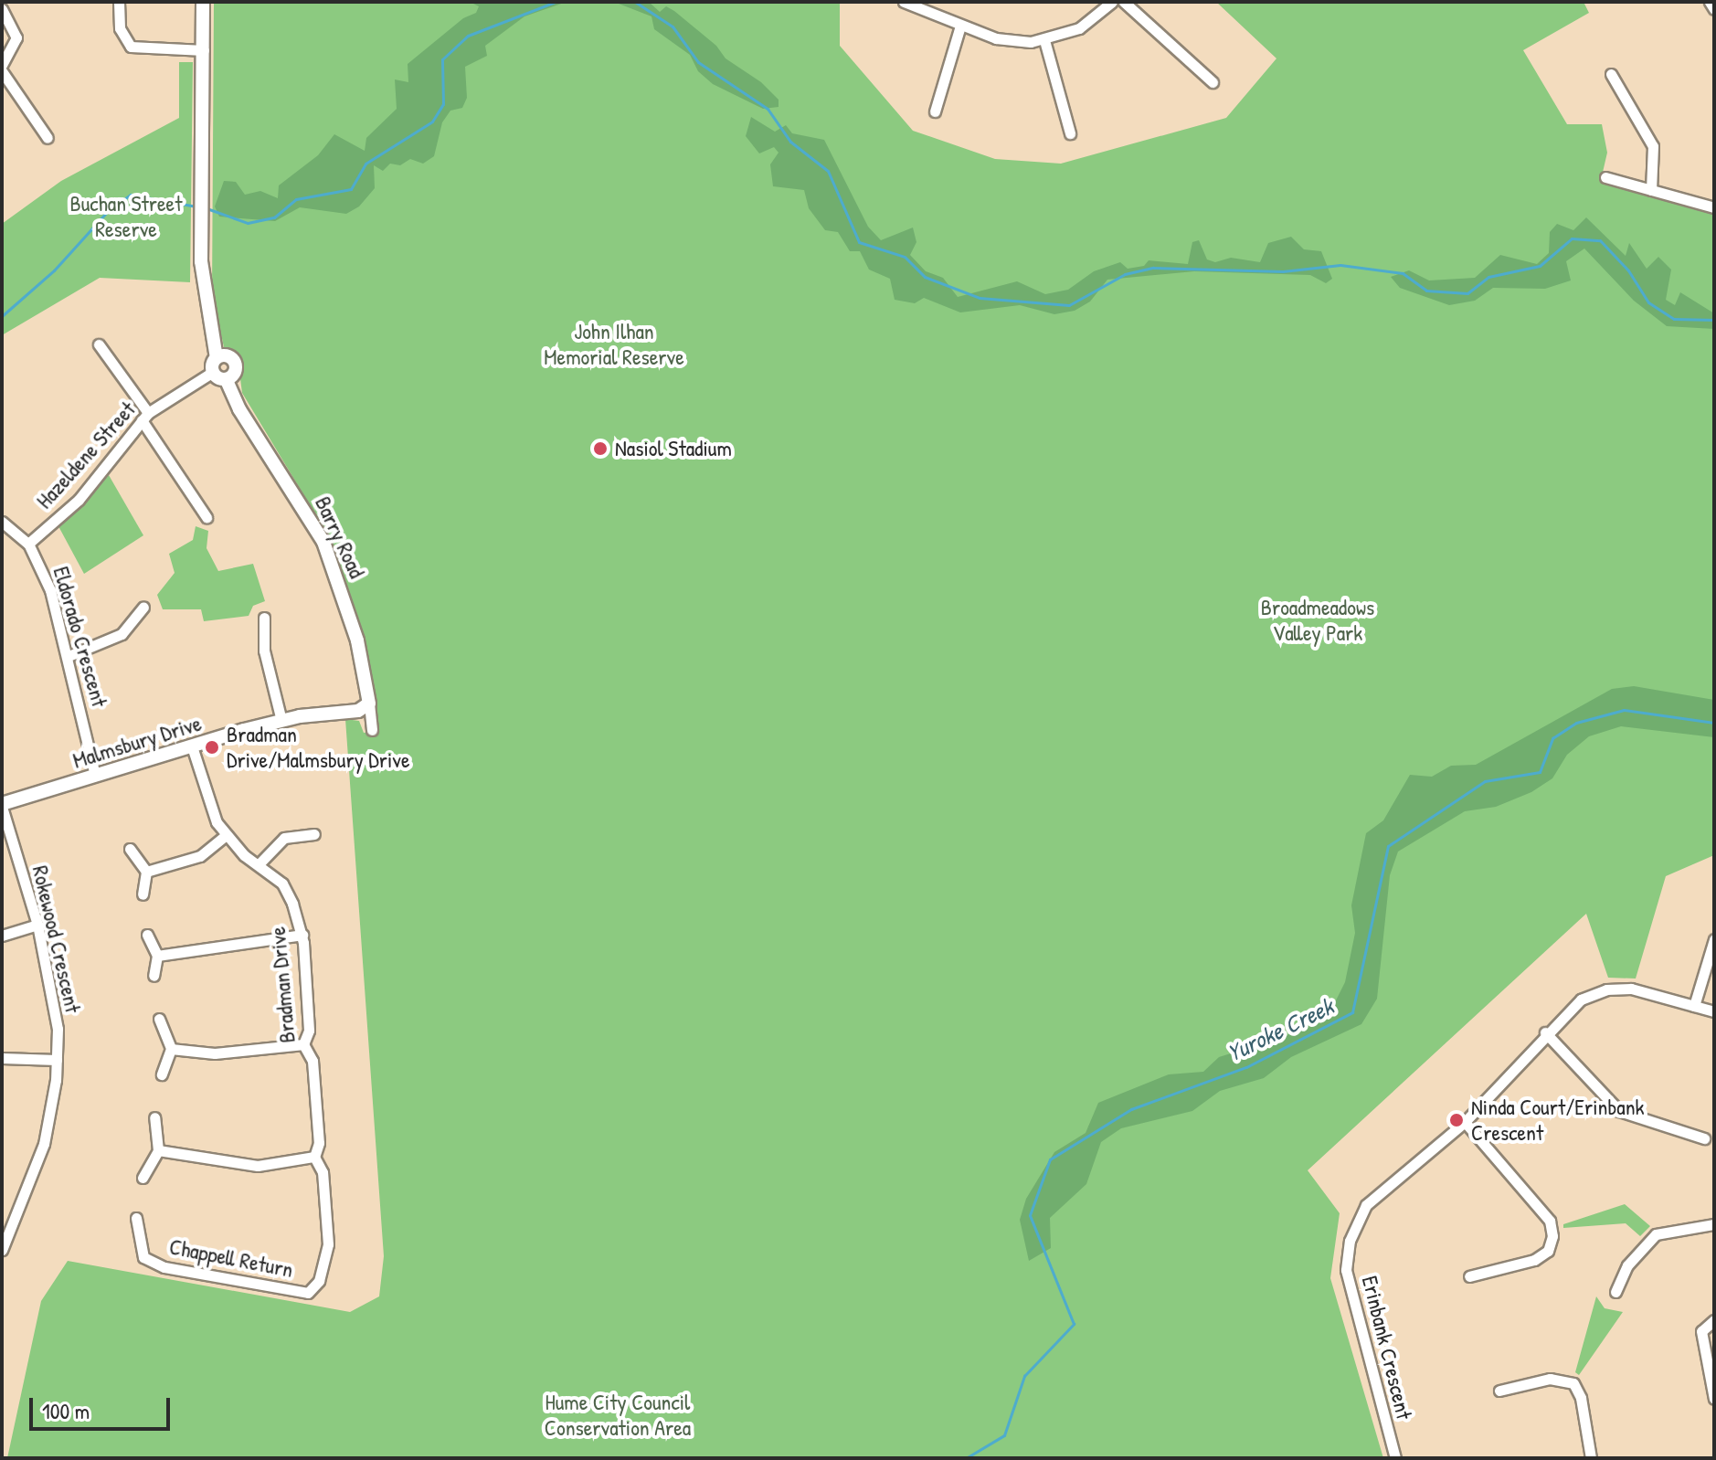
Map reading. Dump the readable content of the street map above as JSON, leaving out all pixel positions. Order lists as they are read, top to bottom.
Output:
{
  "streets": {
    "street": [
      "Hazeldene Street",
      "Barry Road",
      "Eldorado Crescent",
      "Malmsbury Drive",
      "Rokewood Crescent",
      "Bradman Drive",
      "Chappell Return",
      "Erinbank Crescent"
    ]
  },
  "crossings": [
    ["Hazeldene Street", "Barry Road"],
    ["Hazeldene Street", "Eldorado Crescent"],
    ["Barry Road", "Malmsbury Drive"],
    ["Eldorado Crescent", "Malmsbury Drive"],
    ["Malmsbury Drive", "Rokewood Crescent"],
    ["Malmsbury Drive", "Bradman Drive"],
    ["Bradman Drive", "Chappell Return"]
  ],
  "water": ["Yuroke Creek"],
  "parks": [
    "Buchan Street Reserve",
    "John Ilhan Memorial Reserve",
    "Broadmeadows Valley Park",
    "Hume City Council Conservation Area"
  ],
  "places": ["Nasiol Stadium", "Bradman Drive/Malmsbury Drive", "Ninda Court/Erinbank Crescent"],
  "scale_bar": "100 m"
}
